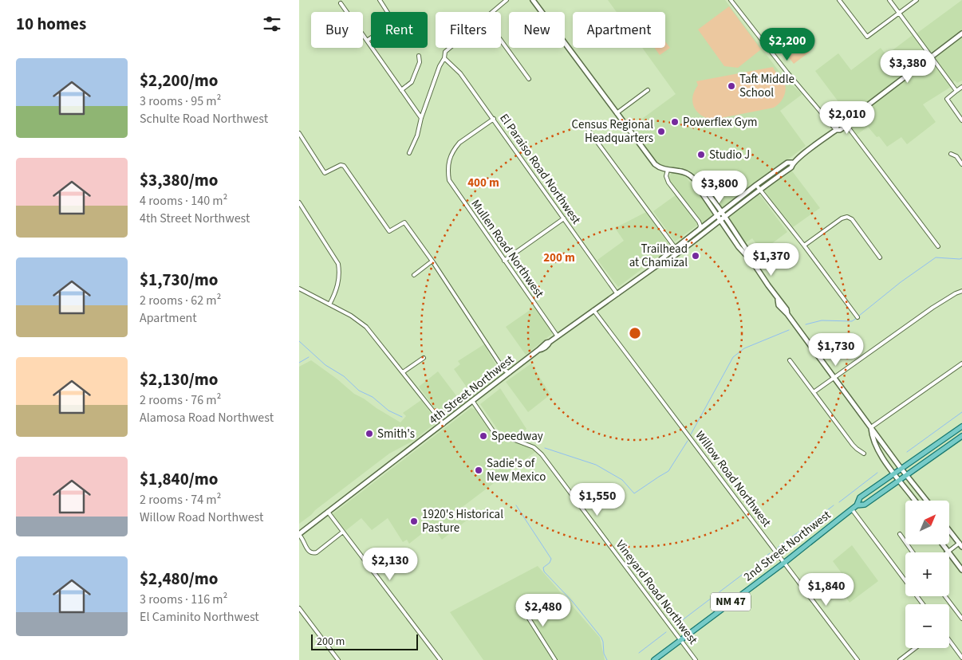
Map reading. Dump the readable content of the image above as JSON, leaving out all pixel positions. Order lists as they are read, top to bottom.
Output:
{
  "streets": {
    "main road": ["4th Street Northwest", "2nd Street Northwest", "NM 47"],
    "street": [
      "El Paraiso Road Northwest",
      "Mullen Road Northwest",
      "Willow Road Northwest",
      "Vineyard Road Northwest"
    ]
  },
  "crossings": [
    ["El Paraiso Road Northwest", "Mullen Road Northwest"],
    ["Mullen Road Northwest", "4th Street Northwest"],
    ["4th Street Northwest", "Vineyard Road Northwest"],
    ["Willow Road Northwest", "2nd Street Northwest"],
    ["2nd Street Northwest", "Vineyard Road Northwest"]
  ],
  "places": [
    "Taft Middle School",
    "Powerflex Gym",
    "Census Regional Headquarters",
    "Studio J",
    "Trailhead at Chamizal",
    "Smith's",
    "Speedway",
    "Sadie's of New Mexico",
    "1920's Historical Pasture"
  ],
  "scale_bar": "200 m",
  "north": "top right",
  "page": {
    "heading": "10 homes",
    "chip": [
      "Buy",
      "Rent",
      "Filters",
      "New",
      "Apartment"
    ],
    "price": [
      "$2,200",
      "$3,380",
      "$2,010",
      "$3,800",
      "$1,370",
      "$1,730",
      "$1,550",
      "$2,130",
      "$1,840",
      "$2,480"
    ],
    "list": [
      {
        "name": "$2,200/mo",
        "note": "3 rooms · 95 m² · Schulte Road Northwest"
      },
      {
        "name": "$3,380/mo",
        "note": "4 rooms · 140 m² · 4th Street Northwest"
      },
      {
        "name": "$1,730/mo",
        "note": "2 rooms · 62 m² · Apartment"
      },
      {
        "name": "$2,130/mo",
        "note": "2 rooms · 76 m² · Alamosa Road Northwest"
      },
      {
        "name": "$1,840/mo",
        "note": "2 rooms · 74 m² · Willow Road Northwest"
      },
      {
        "name": "$2,480/mo",
        "note": "3 rooms · 116 m² · El Caminito Northwest"
      }
    ],
    "map_buttons": ["+", "−"],
    "scale": "200 m"
  },
  "rings": ["400 m", "200 m"]
}
